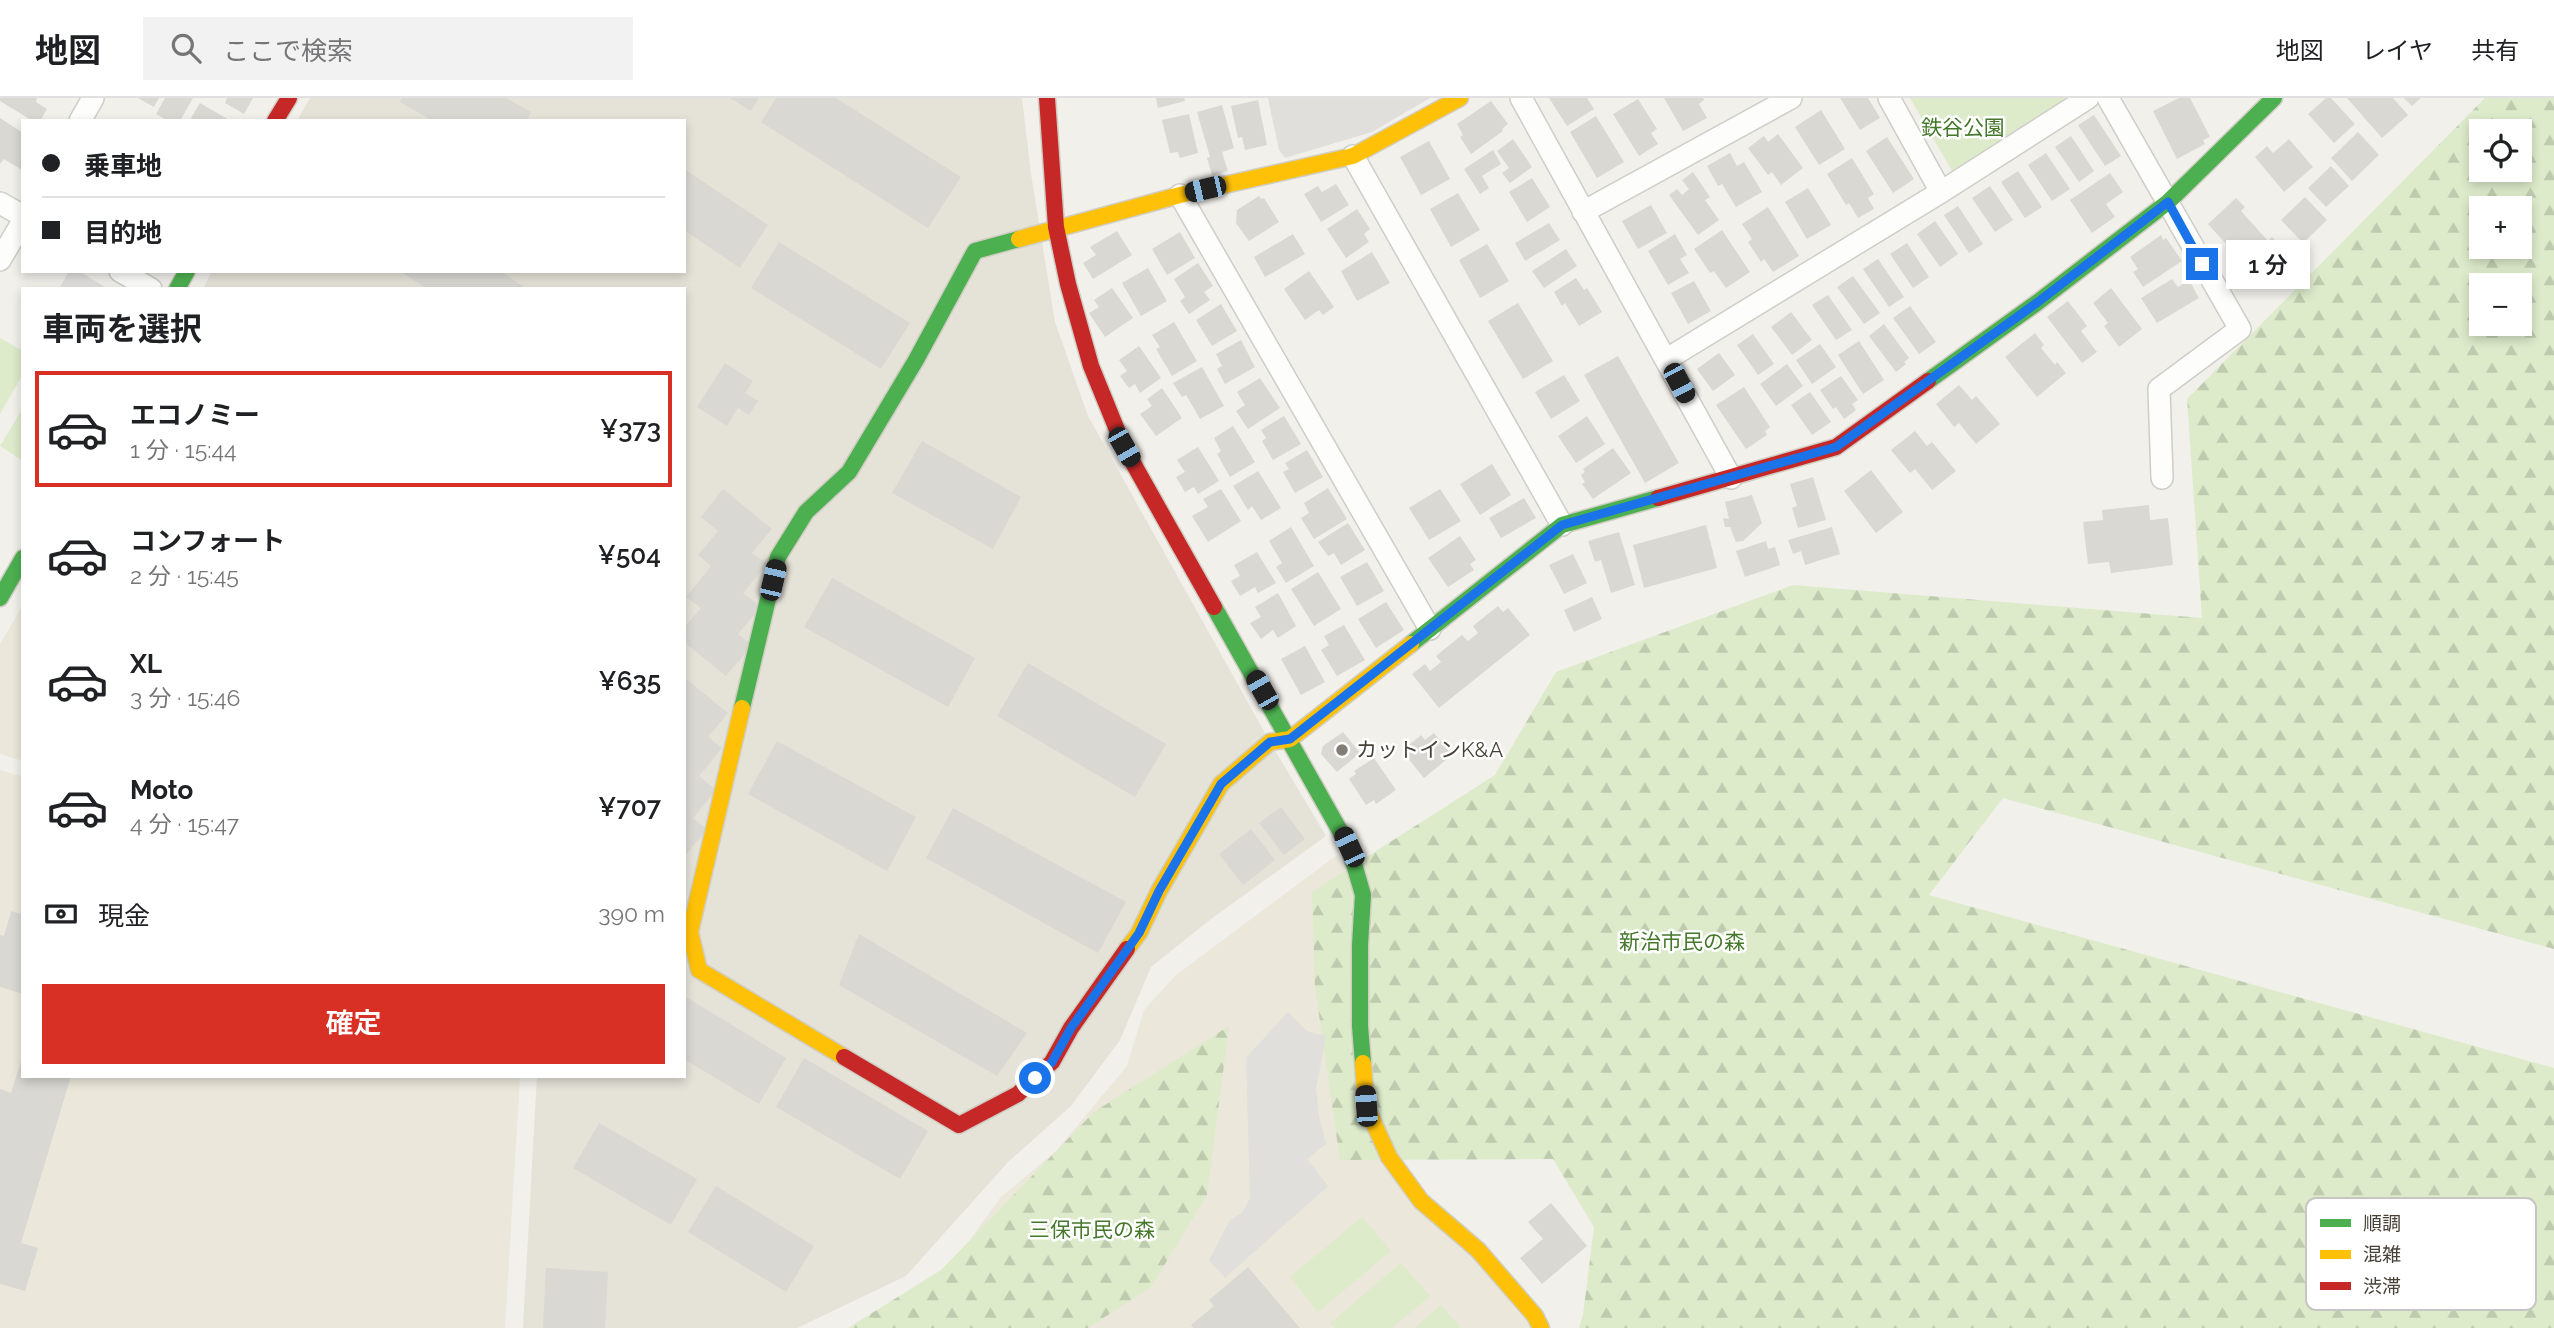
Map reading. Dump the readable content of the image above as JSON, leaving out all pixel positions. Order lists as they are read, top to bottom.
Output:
{
  "parks": ["鉄谷公園", "新治市民の森", "三保市民の森"],
  "places": ["カットインK&A"],
  "legend": ["順調", "混雑", "渋滞"],
  "page": {
    "header": "地図",
    "search": "ここで検索",
    "nav": ["地図", "レイヤ", "共有"],
    "map_buttons": ["+", "−"],
    "banner": ["乗車地", "目的地"],
    "bubble": "1 分",
    "heading": "車両を選択",
    "list": [
      {
        "name": "エコノミー",
        "note": "1 分 · 15:44",
        "value": "¥373"
      },
      {
        "name": "コンフォート",
        "note": "2 分 · 15:45",
        "value": "¥504"
      },
      {
        "name": "XL",
        "note": "3 分 · 15:46",
        "value": "¥635"
      },
      {
        "name": "Moto",
        "note": "4 分 · 15:47",
        "value": "¥707"
      }
    ],
    "pay": ["現金", "390 m"],
    "buttons": "確定"
  }
}
